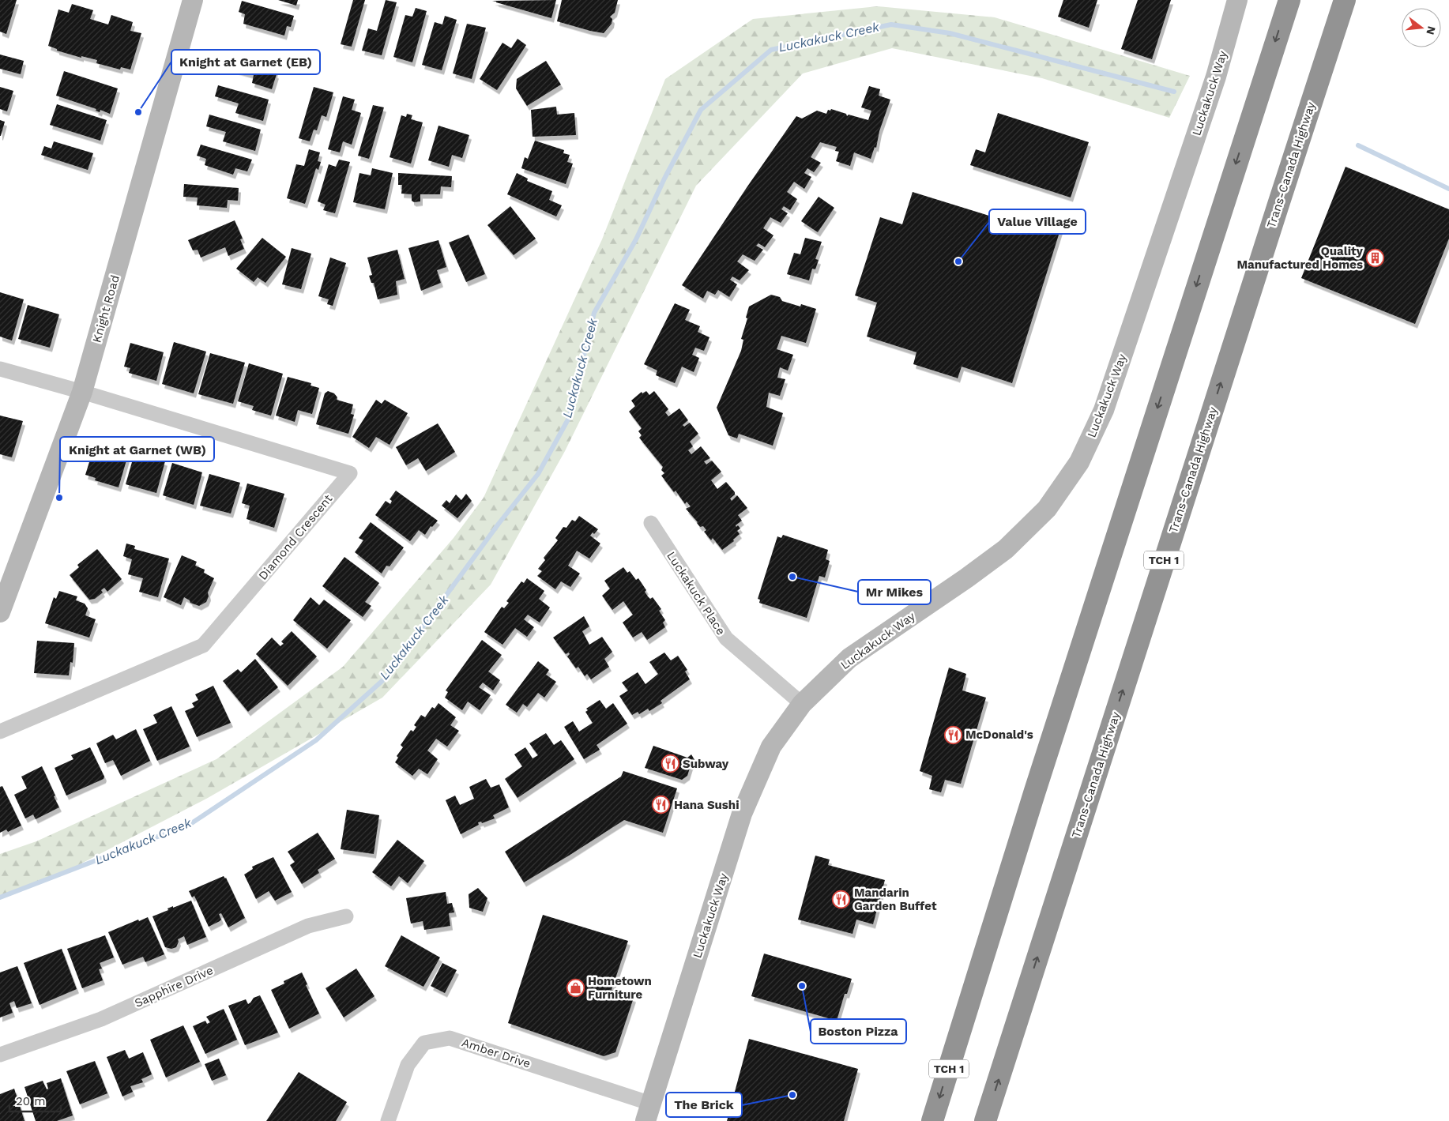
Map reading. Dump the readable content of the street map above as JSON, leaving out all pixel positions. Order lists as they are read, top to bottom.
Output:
{
  "streets": {
    "highway": ["Trans-Canada Highway", "TCH 1"],
    "street": [
      "Luckakuck Way",
      "Knight Road",
      "Diamond Crescent",
      "Luckakuck Place",
      "Sapphire Drive",
      "Amber Drive"
    ]
  },
  "crossings": [
    ["Luckakuck Way", "Luckakuck Place"],
    ["Luckakuck Way", "Amber Drive"],
    ["Knight Road", "Diamond Crescent"]
  ],
  "water": ["Luckakuck Creek"],
  "places": {
    "other": [
      "Knight at Garnet (EB)",
      "Value Village",
      "Knight at Garnet (WB)",
      "Mr Mikes",
      "Boston Pizza",
      "The Brick"
    ],
    "building": ["Quality Manufactured Homes"],
    "restaurant": [
      "McDonald's",
      "Subway",
      "Hana Sushi",
      "Mandarin Garden Buffet"
    ],
    "shop": ["Hometown Furniture"]
  },
  "scale_bar": "20 m",
  "north": "right"
}
